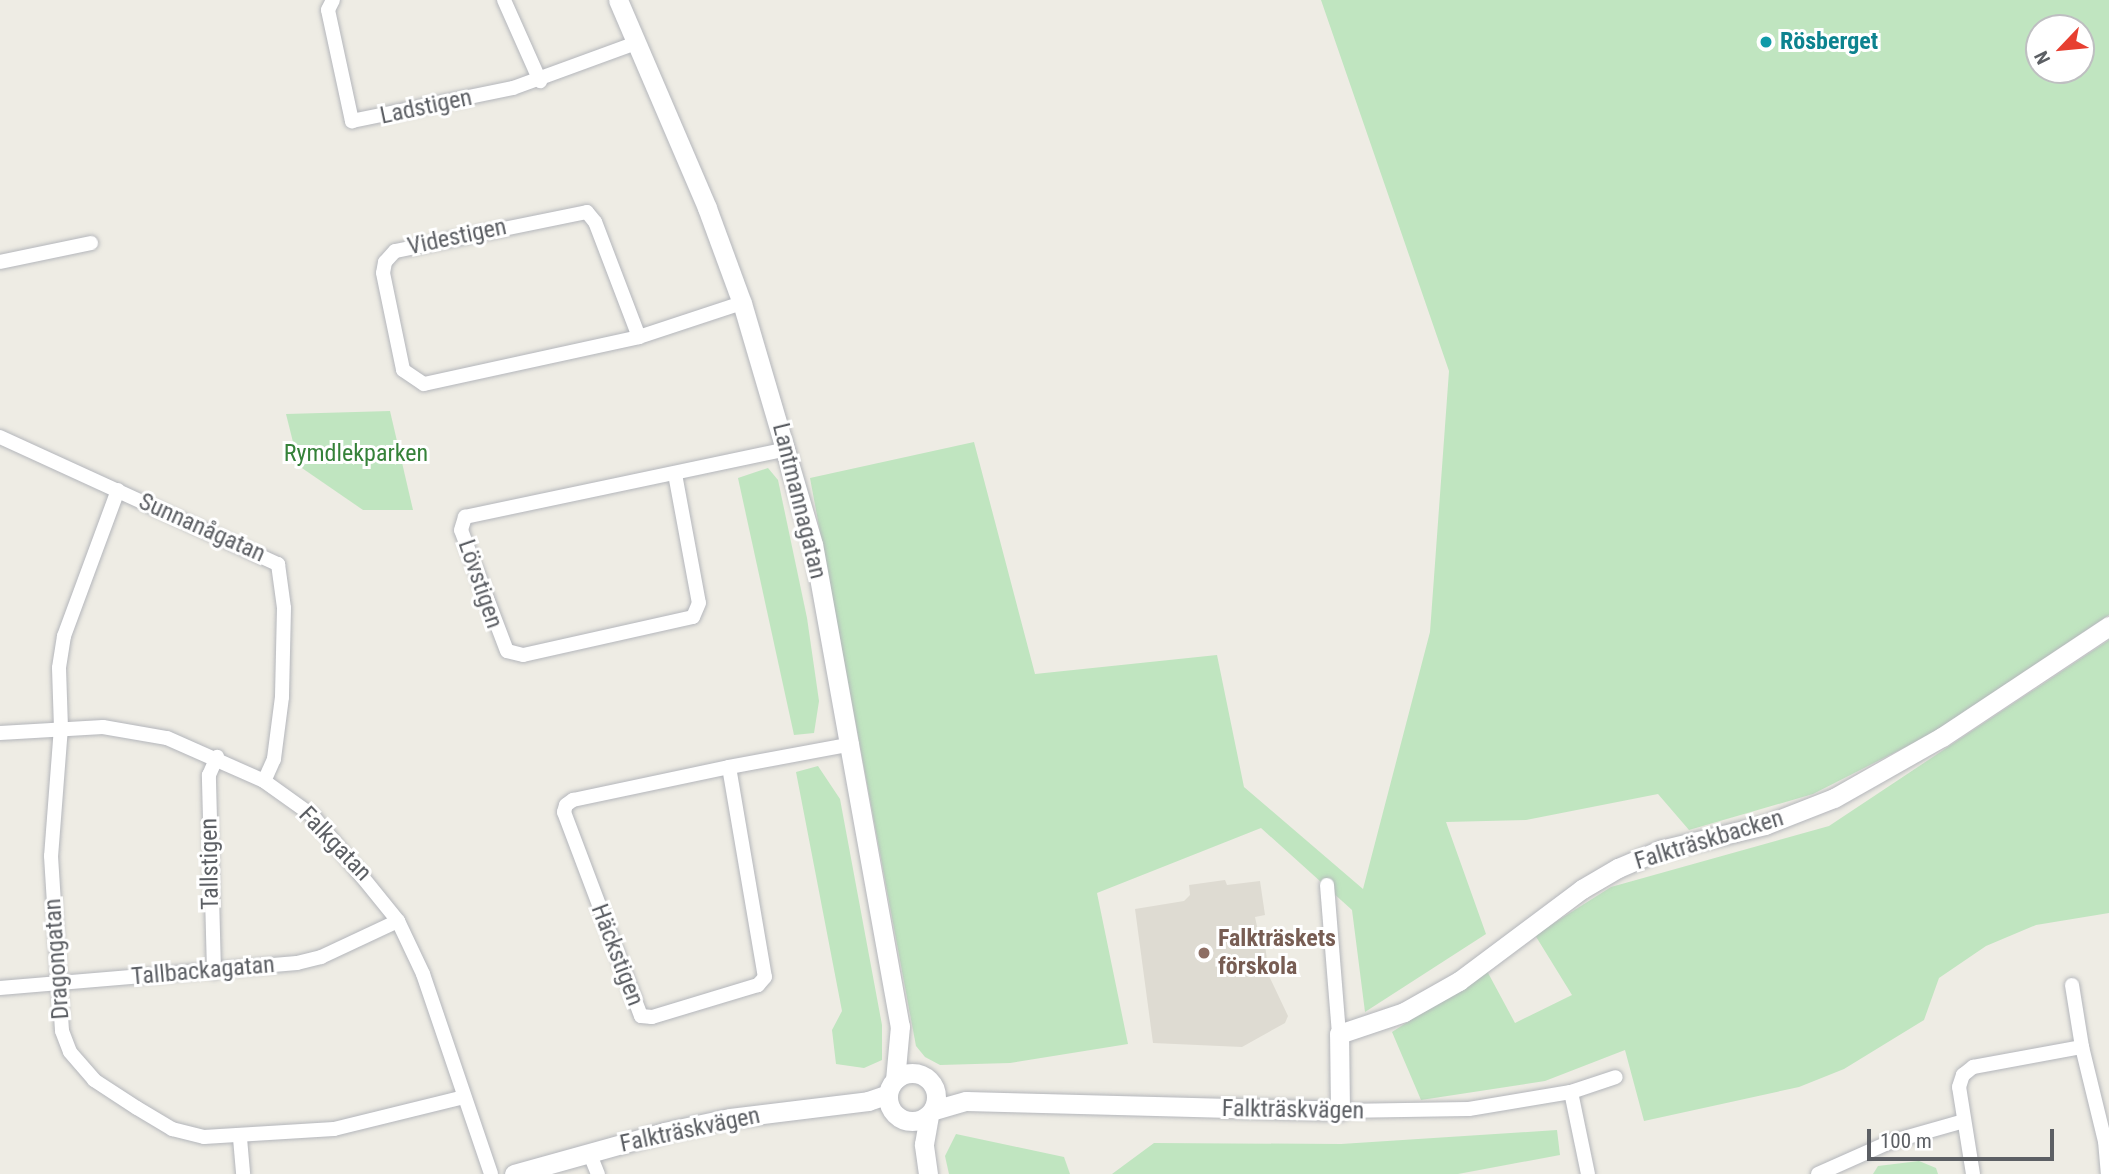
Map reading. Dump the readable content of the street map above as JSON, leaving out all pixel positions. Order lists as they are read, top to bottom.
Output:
{
  "streets": {
    "street": [
      "Ladstigen",
      "Videstigen",
      "Lantmannagatan",
      "Sunnanågatan",
      "Lövstigen",
      "Falkträskbacken",
      "Falkgatan",
      "Tallstigen",
      "Häckstigen",
      "Dragongatan",
      "Tallbackagatan",
      "Falkträskvägen"
    ]
  },
  "crossings": [
    ["Ladstigen", "Lantmannagatan"],
    ["Videstigen", "Lantmannagatan"],
    ["Lantmannagatan", "Lövstigen"],
    ["Lantmannagatan", "Häckstigen"],
    ["Lantmannagatan", "Falkträskvägen"],
    ["Sunnanågatan", "Falkgatan"],
    ["Sunnanågatan", "Dragongatan"],
    ["Falkgatan", "Tallstigen"],
    ["Falkgatan", "Dragongatan"],
    ["Falkgatan", "Tallbackagatan"],
    ["Tallstigen", "Tallbackagatan"],
    ["Dragongatan", "Tallbackagatan"]
  ],
  "parks": ["Rymdlekparken"],
  "places": ["Rösberget", "Falkträskets förskola"],
  "scale_bar": "100 m",
  "north": "bottom left"
}
